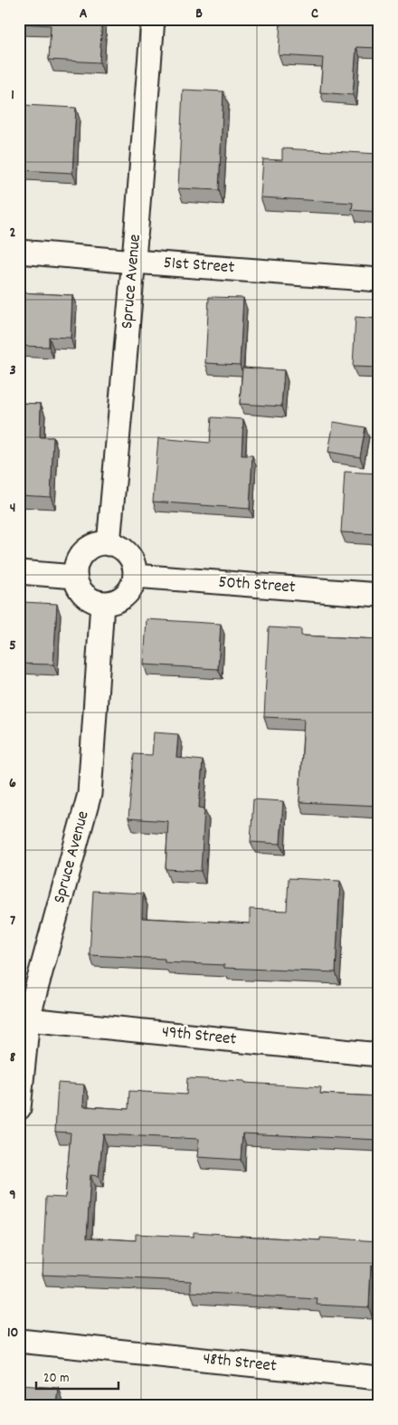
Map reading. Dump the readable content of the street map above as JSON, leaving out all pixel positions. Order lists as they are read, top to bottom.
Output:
{
  "streets": {
    "street": [
      "51st Street",
      "Spruce Avenue",
      "50th Street",
      "49th Street",
      "48th Street"
    ]
  },
  "crossings": [
    ["51st Street", "Spruce Avenue"],
    ["Spruce Avenue", "50th Street"],
    ["Spruce Avenue", "49th Street"]
  ],
  "scale_bar": "20 m",
  "grid": {
    "columns": ["A", "B", "C"],
    "rows": [
      "1",
      "2",
      "3",
      "4",
      "5",
      "6",
      "7",
      "8",
      "9",
      "10"
    ]
  }
}
